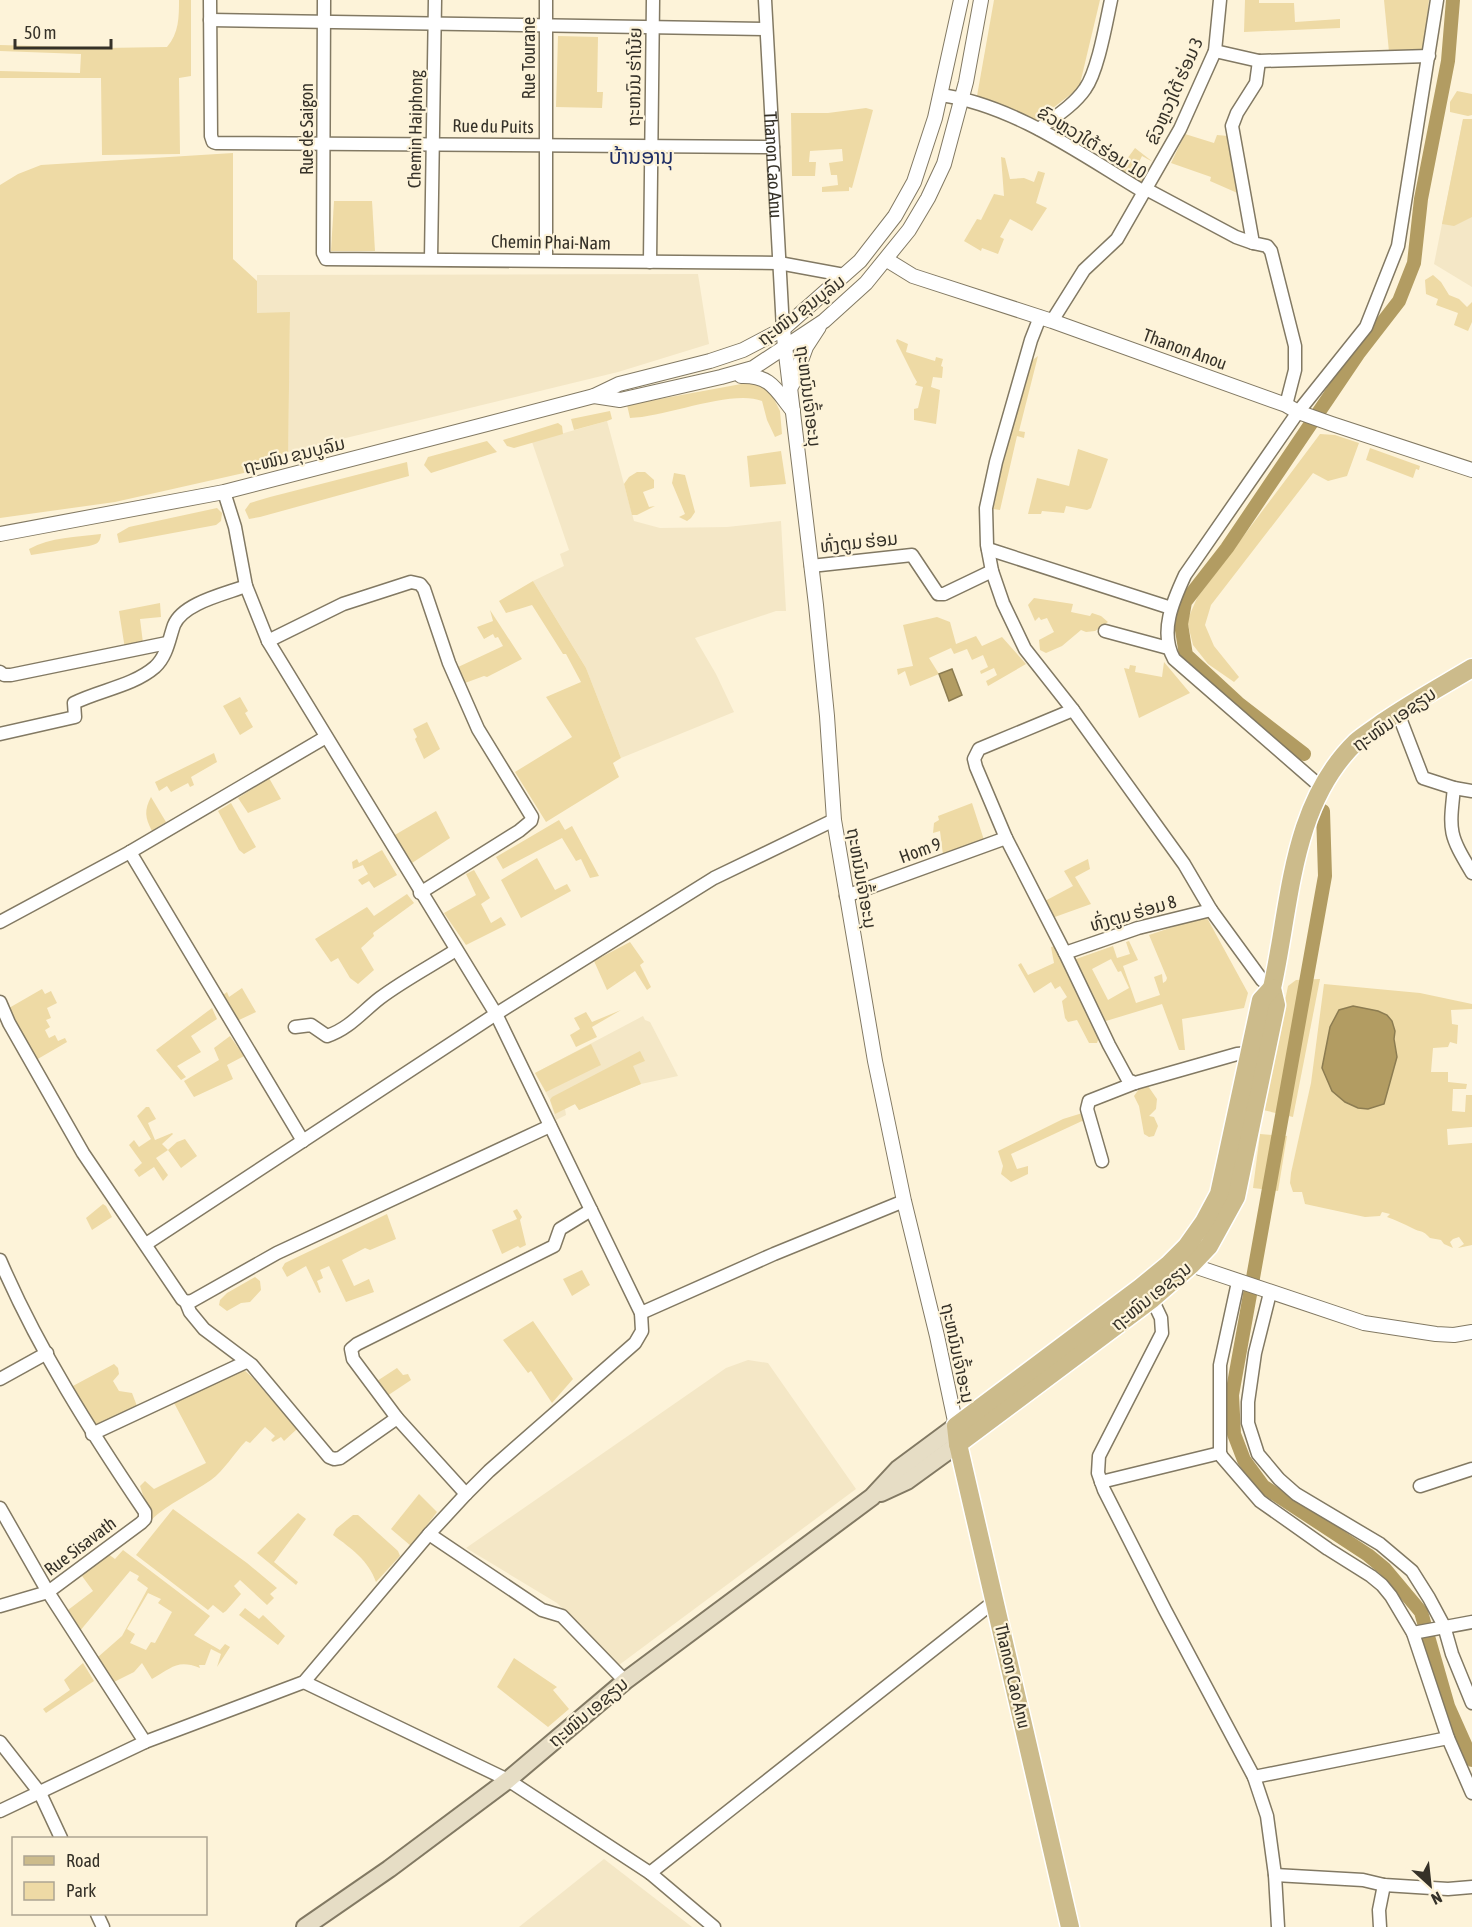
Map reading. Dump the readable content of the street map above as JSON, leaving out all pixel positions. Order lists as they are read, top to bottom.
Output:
{
  "streets": {
    "main road": ["Thanon Cao Anu", "ຖະໜົນ ເອຊຽນ"],
    "street": [
      "Rue Tourane",
      "ຖະຫນົນ ຮ່າໂນ້ຍ",
      "ຂົວຫຼວງໃຕ້ ຮ່ອມ 3",
      "Rue du Puits",
      "Rue de Saigon",
      "Chemin Haiphong",
      "ຂົວຫຼວງໃຕ້ ຮ່ອມ 10",
      "Chemin Phai-Nam",
      "ຖະໜົນ ຂຸນບູລົມ",
      "Thanon Anou",
      "ຖະຫນົນເຈົ້າອະນຸ",
      "ທົ່ງຕູມ ຮ່ອມ",
      "Hom 9",
      "ທົ່ງຕູມ ຮ່ອມ 8",
      "Rue Sisavath"
    ]
  },
  "crossings": [
    ["Rue Tourane", "Rue du Puits"],
    ["Rue Tourane", "Chemin Phai-Nam"],
    ["ຖະຫນົນ ຮ່າໂນ້ຍ", "Rue du Puits"],
    ["ຖະຫນົນ ຮ່າໂນ້ຍ", "Chemin Phai-Nam"],
    ["ຂົວຫຼວງໃຕ້ ຮ່ອມ 3", "ຂົວຫຼວງໃຕ້ ຮ່ອມ 10"],
    ["Rue du Puits", "Rue de Saigon"],
    ["Rue du Puits", "Chemin Haiphong"],
    ["Rue du Puits", "Thanon Cao Anu"],
    ["Rue de Saigon", "Chemin Phai-Nam"],
    ["Chemin Haiphong", "Chemin Phai-Nam"],
    ["ຂົວຫຼວງໃຕ້ ຮ່ອມ 10", "ຖະໜົນ ຂຸນບູລົມ"],
    ["ຂົວຫຼວງໃຕ້ ຮ່ອມ 10", "Thanon Anou"],
    ["ຂົວຫຼວງໃຕ້ ຮ່ອມ 10", "ທົ່ງຕູມ ຮ່ອມ"],
    ["ຂົວຫຼວງໃຕ້ ຮ່ອມ 10", "ຖະໜົນ ເອຊຽນ"],
    ["ຂົວຫຼວງໃຕ້ ຮ່ອມ 10", "ທົ່ງຕູມ ຮ່ອມ 8"],
    ["Thanon Cao Anu", "Chemin Phai-Nam"],
    ["Thanon Cao Anu", "ຖະໜົນ ຂຸນບູລົມ"],
    ["Thanon Cao Anu", "ຖະຫນົນເຈົ້າອະນຸ"],
    ["Thanon Cao Anu", "ຖະໜົນ ເອຊຽນ"],
    ["Chemin Phai-Nam", "ຖະໜົນ ຂຸນບູລົມ"],
    ["ຖະໜົນ ຂຸນບູລົມ", "Thanon Anou"],
    ["ຖະໜົນ ຂຸນບູລົມ", "ຖະຫນົນເຈົ້າອະນຸ"],
    ["ຖະຫນົນເຈົ້າອະນຸ", "ທົ່ງຕູມ ຮ່ອມ"],
    ["ຖະຫນົນເຈົ້າອະນຸ", "ຖະໜົນ ເອຊຽນ"],
    ["ຖະຫນົນເຈົ້າອະນຸ", "Hom 9"]
  ],
  "districts": ["ບ້ານອານຸ"],
  "legend": ["Road", "Park"],
  "scale_bar": "50 m",
  "north": "bottom right"
}
